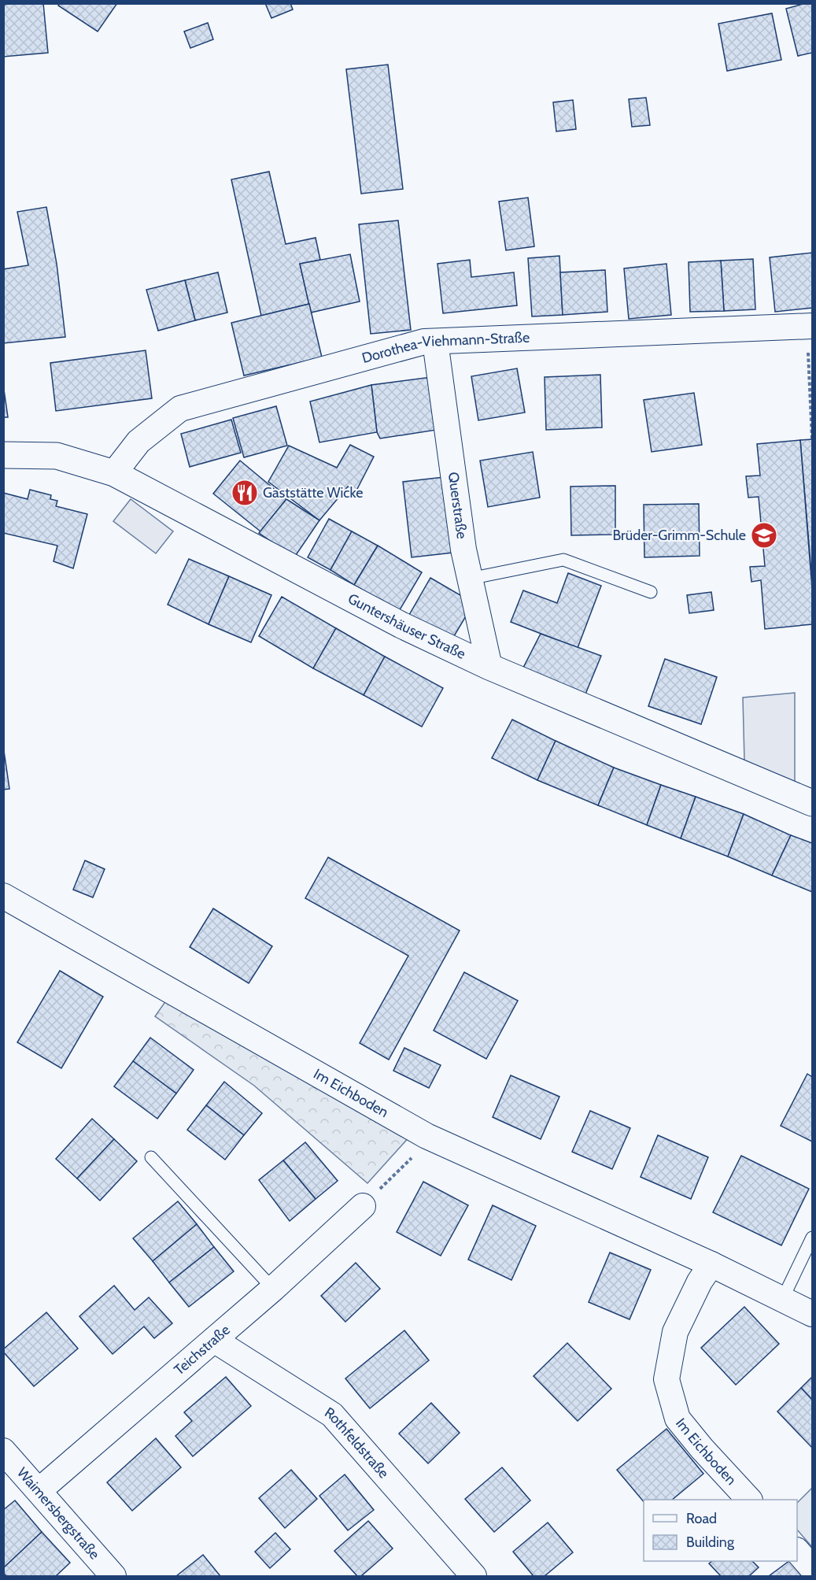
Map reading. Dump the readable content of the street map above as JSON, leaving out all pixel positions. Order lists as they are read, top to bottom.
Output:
{
  "streets": {
    "street": [
      "Dorothea-Viehmann-Straße",
      "Querstraße",
      "Guntershäuser Straße",
      "Im Eichboden",
      "Teichstraße",
      "Rothfeldstraße",
      "Waimersbergstraße"
    ]
  },
  "crossings": [
    ["Dorothea-Viehmann-Straße", "Querstraße"],
    ["Dorothea-Viehmann-Straße", "Guntershäuser Straße"],
    ["Querstraße", "Guntershäuser Straße"],
    ["Teichstraße", "Rothfeldstraße"],
    ["Teichstraße", "Waimersbergstraße"]
  ],
  "places": {
    "restaurant": ["Gaststätte Wicke"],
    "school or university": ["Brüder-Grimm-Schule"]
  },
  "legend": ["Road", "Building"]
}
